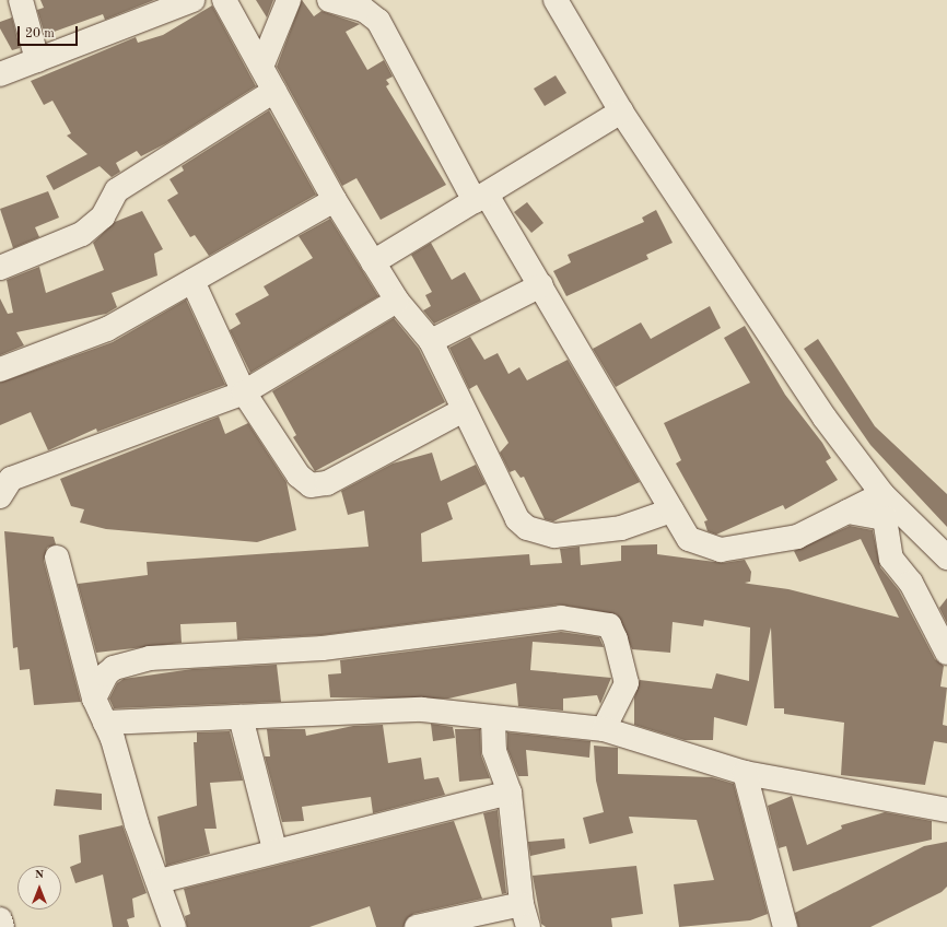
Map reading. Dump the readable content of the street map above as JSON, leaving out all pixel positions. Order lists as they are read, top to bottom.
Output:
{
  "scale_bar": "20 m",
  "north": "top"
}
